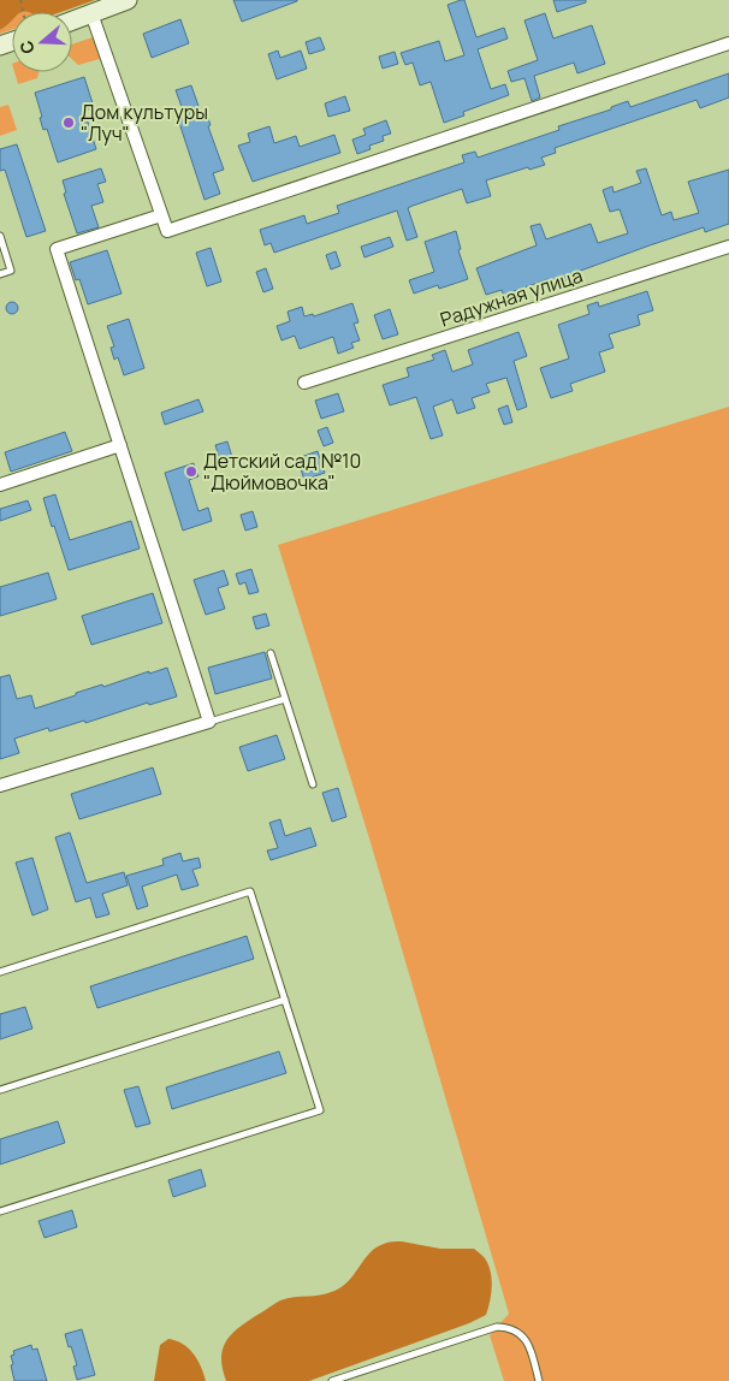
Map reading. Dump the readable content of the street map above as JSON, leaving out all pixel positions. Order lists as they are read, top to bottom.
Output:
{
  "streets": {
    "street": ["Радужная улица"]
  },
  "places": ["Дом культуры \"Луч\"", "Детский сад №10 \"Дюймовочка\""],
  "north": "left"
}
